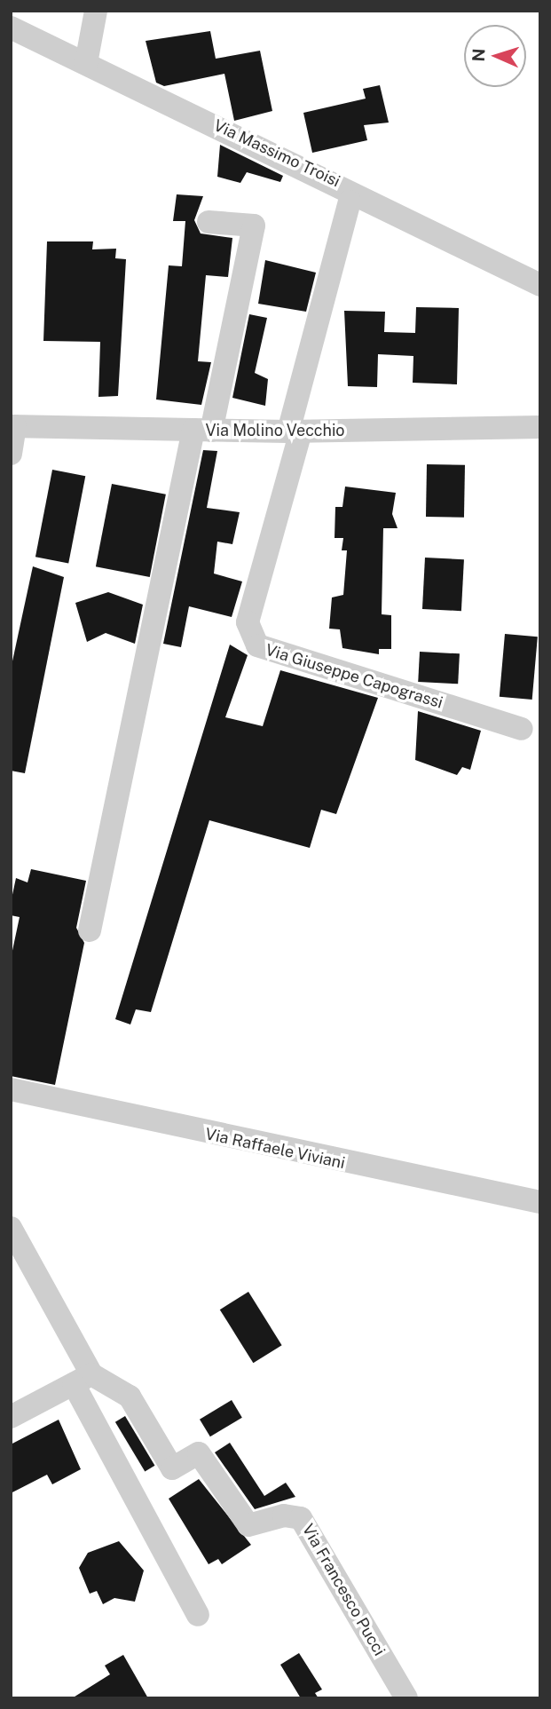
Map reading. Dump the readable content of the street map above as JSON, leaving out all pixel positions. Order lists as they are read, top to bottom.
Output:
{
  "streets": {
    "street": [
      "Via Massimo Troisi",
      "Via Molino Vecchio",
      "Via Giuseppe Capograssi",
      "Via Raffaele Viviani",
      "Via Francesco Pucci"
    ]
  },
  "crossings": [
    ["Via Molino Vecchio", "Via Giuseppe Capograssi"]
  ],
  "north": "left"
}
